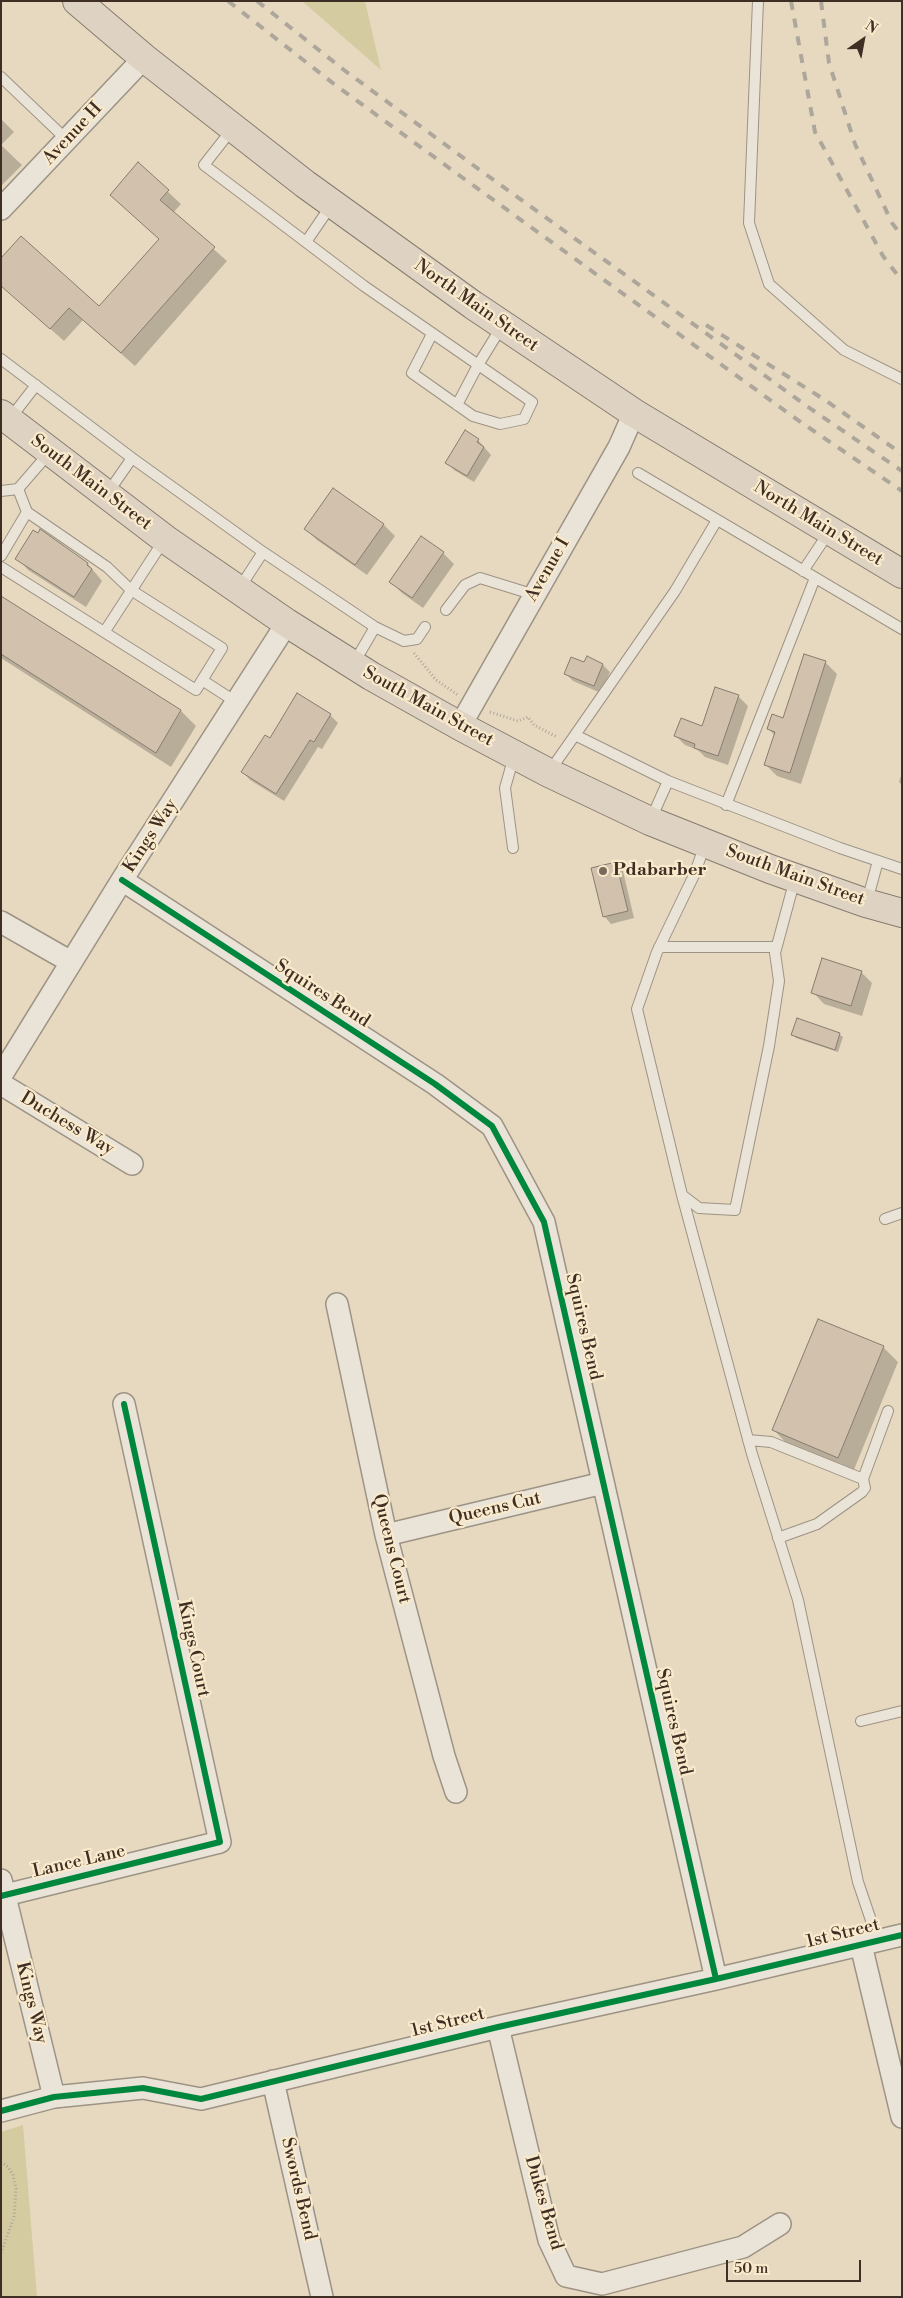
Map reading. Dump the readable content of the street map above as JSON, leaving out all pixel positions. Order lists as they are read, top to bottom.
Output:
{
  "streets": {
    "highway": ["North Main Street", "South Main Street"],
    "street": [
      "Avenue H",
      "Avenue I",
      "Kings Way",
      "Squires Bend",
      "Duchess Way",
      "Queens Cut",
      "Queens Court",
      "Kings Court",
      "Lance Lane",
      "1st Street",
      "Swords Bend",
      "Dukes Bend"
    ]
  },
  "crossings": [
    ["Avenue H", "North Main Street"],
    ["North Main Street", "Avenue I"],
    ["South Main Street", "Avenue I"],
    ["South Main Street", "Kings Way"],
    ["Kings Way", "Squires Bend"],
    ["Kings Way", "Lance Lane"],
    ["Kings Way", "1st Street"],
    ["Squires Bend", "Queens Cut"],
    ["Squires Bend", "1st Street"],
    ["Queens Cut", "Queens Court"],
    ["Kings Court", "Lance Lane"],
    ["1st Street", "Swords Bend"],
    ["1st Street", "Dukes Bend"]
  ],
  "places": ["Pdabarber"],
  "scale_bar": "50 m",
  "north": "top right"
}
